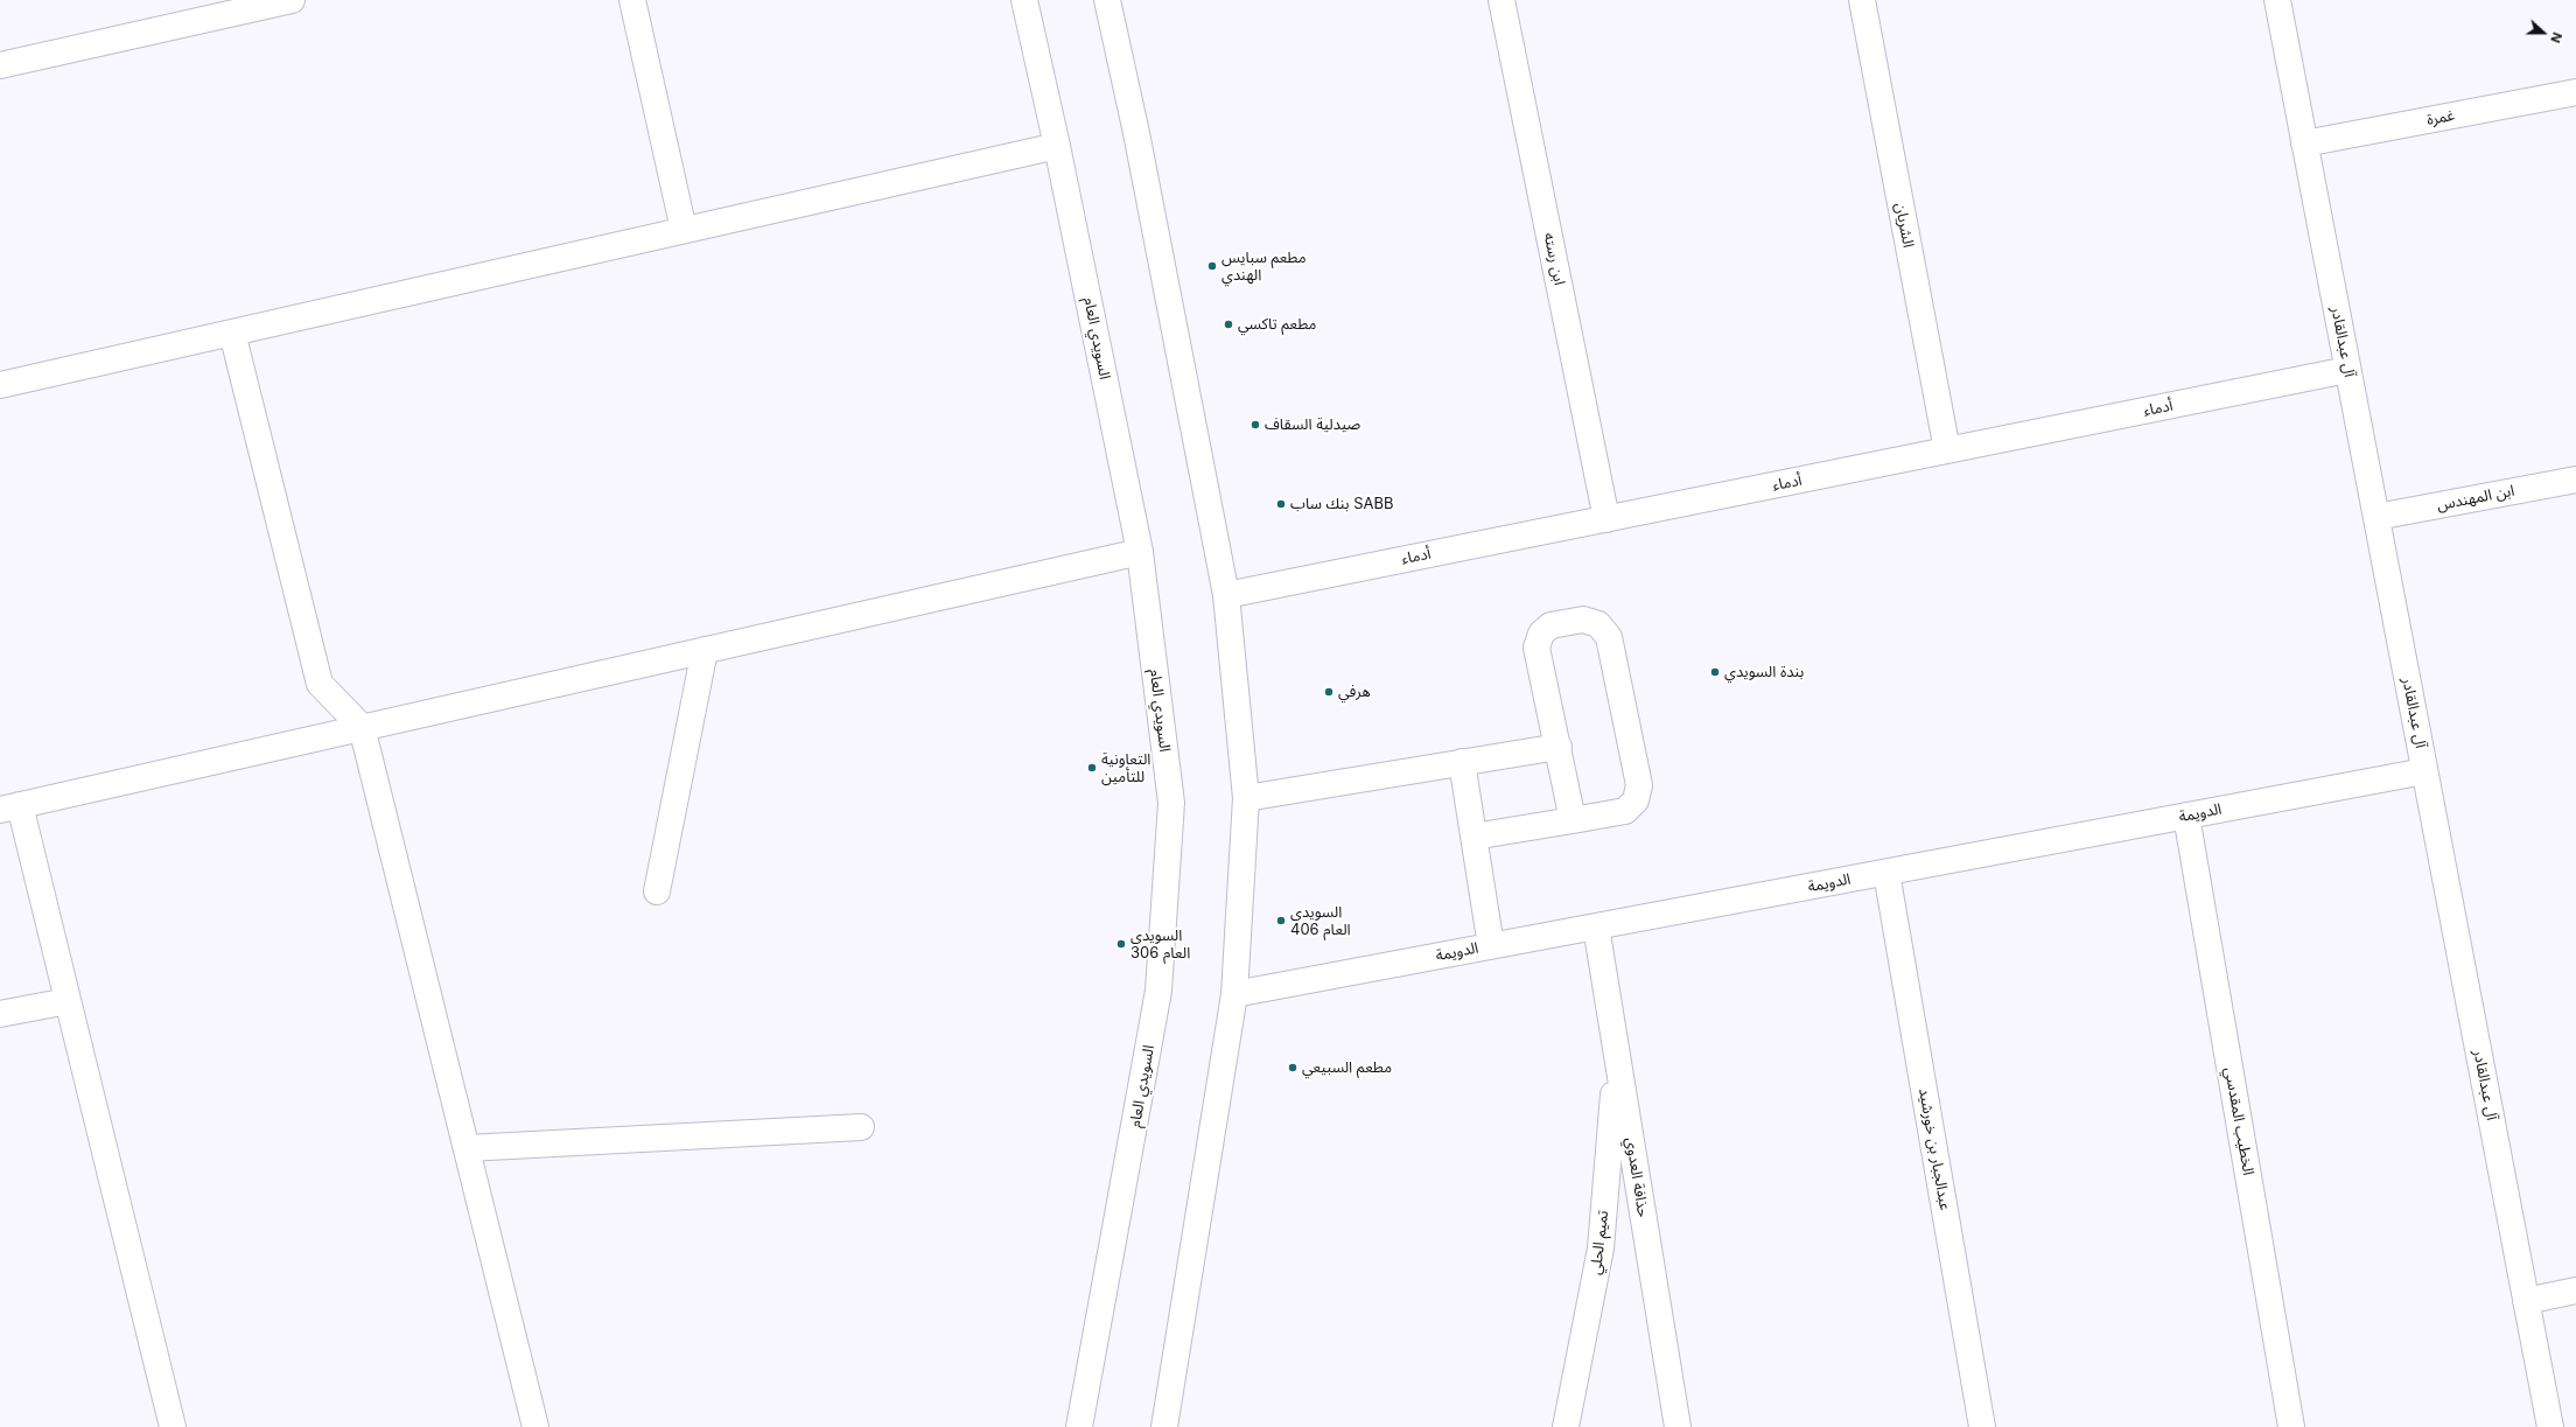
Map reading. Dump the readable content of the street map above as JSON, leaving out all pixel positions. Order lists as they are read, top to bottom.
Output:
{
  "streets": {
    "street": [
      "غمرة",
      "الشريان",
      "ابن رسته",
      "السويدي العام",
      "آل عبدالقادر",
      "أدماء",
      "ابن المهندس",
      "الدويمة",
      "الخطيب المقدسي",
      "عبدالجبار بن خورشيد",
      "حذافة العدوي",
      "تميم الحلي"
    ]
  },
  "crossings": [
    ["غمرة", "آل عبدالقادر"],
    ["الشريان", "أدماء"],
    ["ابن رسته", "أدماء"],
    ["آل عبدالقادر", "أدماء"],
    ["آل عبدالقادر", "ابن المهندس"],
    ["آل عبدالقادر", "الدويمة"],
    ["الدويمة", "الخطيب المقدسي"],
    ["الدويمة", "عبدالجبار بن خورشيد"],
    ["الدويمة", "حذافة العدوي"],
    ["حذافة العدوي", "تميم الحلي"]
  ],
  "places": [
    "مطعم سبايس الهندي",
    "مطعم تاكسي",
    "صيدلية السقاف",
    "بنك ساب SABB",
    "بندة السويدي",
    "هرفي",
    "التعاونية للتأمين",
    "السويدي العام 406",
    "السويدي العام 306",
    "مطعم السبيعي"
  ],
  "north": "right"
}
